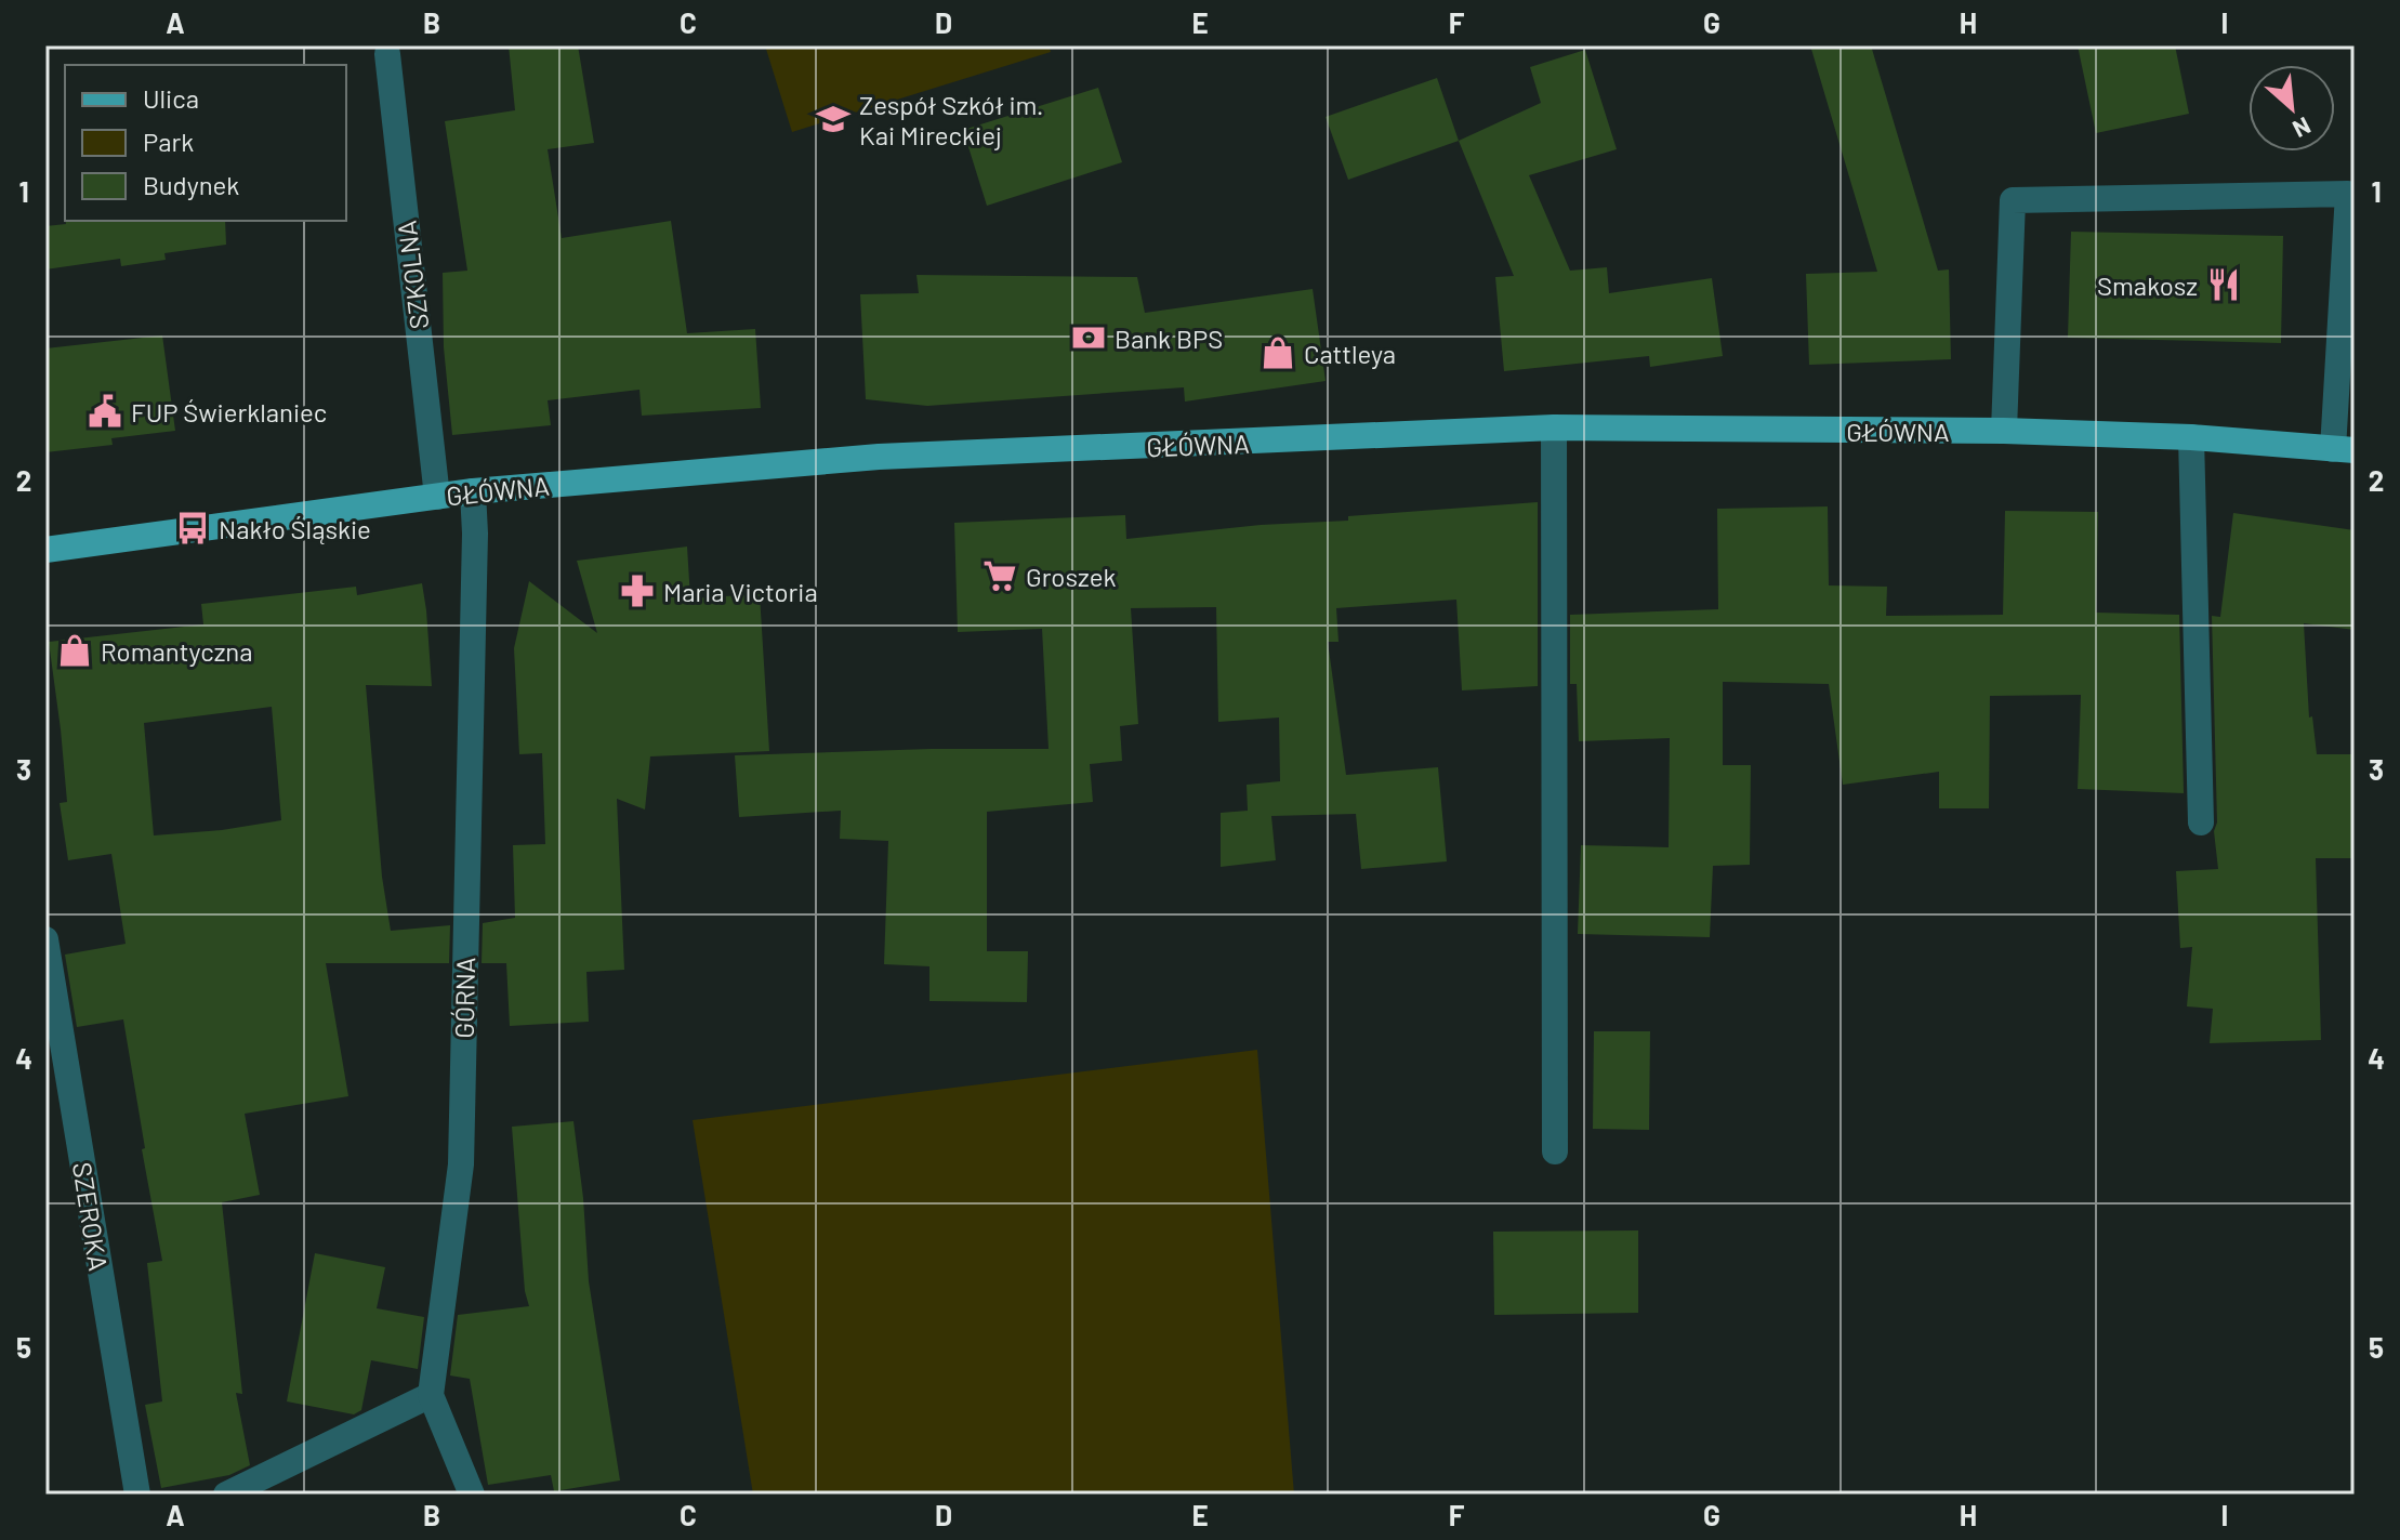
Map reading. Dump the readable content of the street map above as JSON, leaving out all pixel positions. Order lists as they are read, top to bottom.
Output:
{
  "streets": {
    "main road": ["GŁÓWNA"],
    "street": ["SZKOLNA", "GÓRNA", "SZEROKA"]
  },
  "crossings": [
    ["SZKOLNA", "GŁÓWNA"],
    ["GŁÓWNA", "GÓRNA"]
  ],
  "places": {
    "school or university": ["Zespół Szkół im. Kai Mireckiej"],
    "restaurant": ["Smakosz"],
    "bank": ["Bank BPS"],
    "shop": ["Cattleya", "Romantyczna"],
    "public building": ["FUP Świerklaniec"],
    "bus stop": ["Nakło Śląskie"],
    "supermarket": ["Groszek"],
    "pharmacy": ["Maria Victoria"]
  },
  "legend": ["Ulica", "Park", "Budynek"],
  "north": "bottom right",
  "grid": {
    "columns": [
      "A",
      "B",
      "C",
      "D",
      "E",
      "F",
      "G",
      "H",
      "I"
    ],
    "rows": [
      "1",
      "2",
      "3",
      "4",
      "5"
    ]
  }
}
